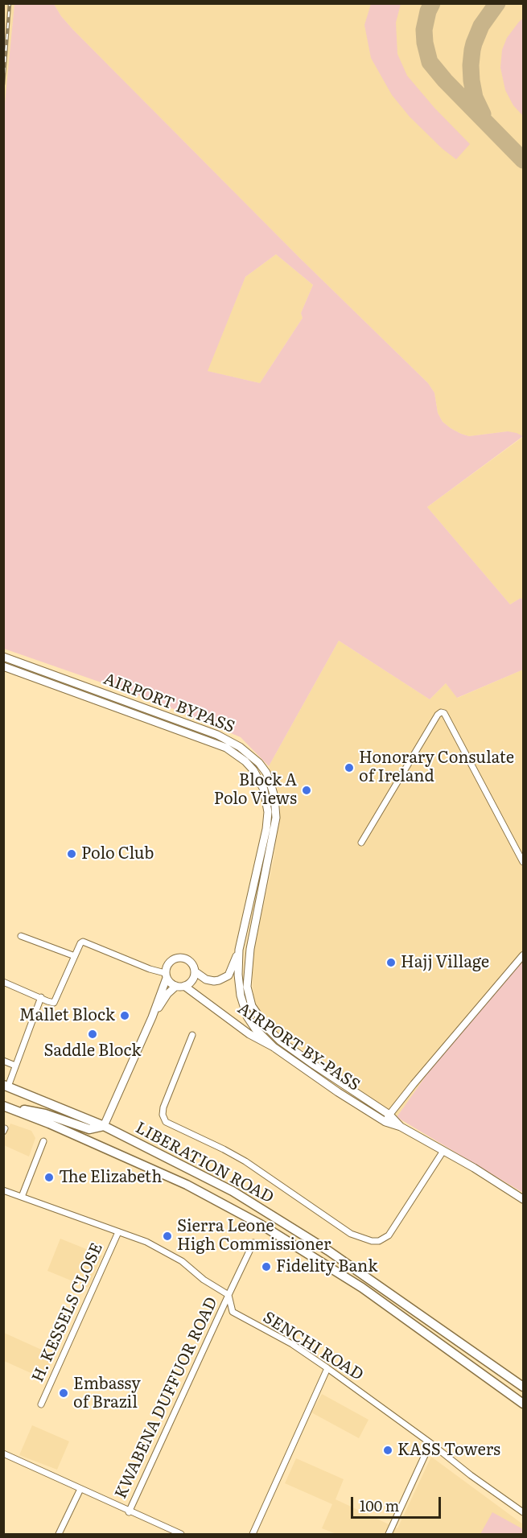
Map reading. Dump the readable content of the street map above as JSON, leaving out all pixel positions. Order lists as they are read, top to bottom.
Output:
{
  "streets": {
    "highway": ["LIBERATION ROAD"],
    "main road": ["AIRPORT BYPASS", "AIRPORT BY-PASS"],
    "street": ["H. KESSELS CLOSE", "SENCHI ROAD", "KWABENA DUFFUOR ROAD"]
  },
  "crossings": [
    ["AIRPORT BYPASS", "AIRPORT BY-PASS"],
    ["SENCHI ROAD", "KWABENA DUFFUOR ROAD"]
  ],
  "places": [
    "Honorary Consulate of Ireland",
    "Block A Polo Views",
    "Polo Club",
    "Hajj Village",
    "Mallet Block",
    "Saddle Block",
    "The Elizabeth",
    "Sierra Leone High Commissioner",
    "Fidelity Bank",
    "Embassy of Brazil",
    "KASS Towers"
  ],
  "scale_bar": "100 m"
}
